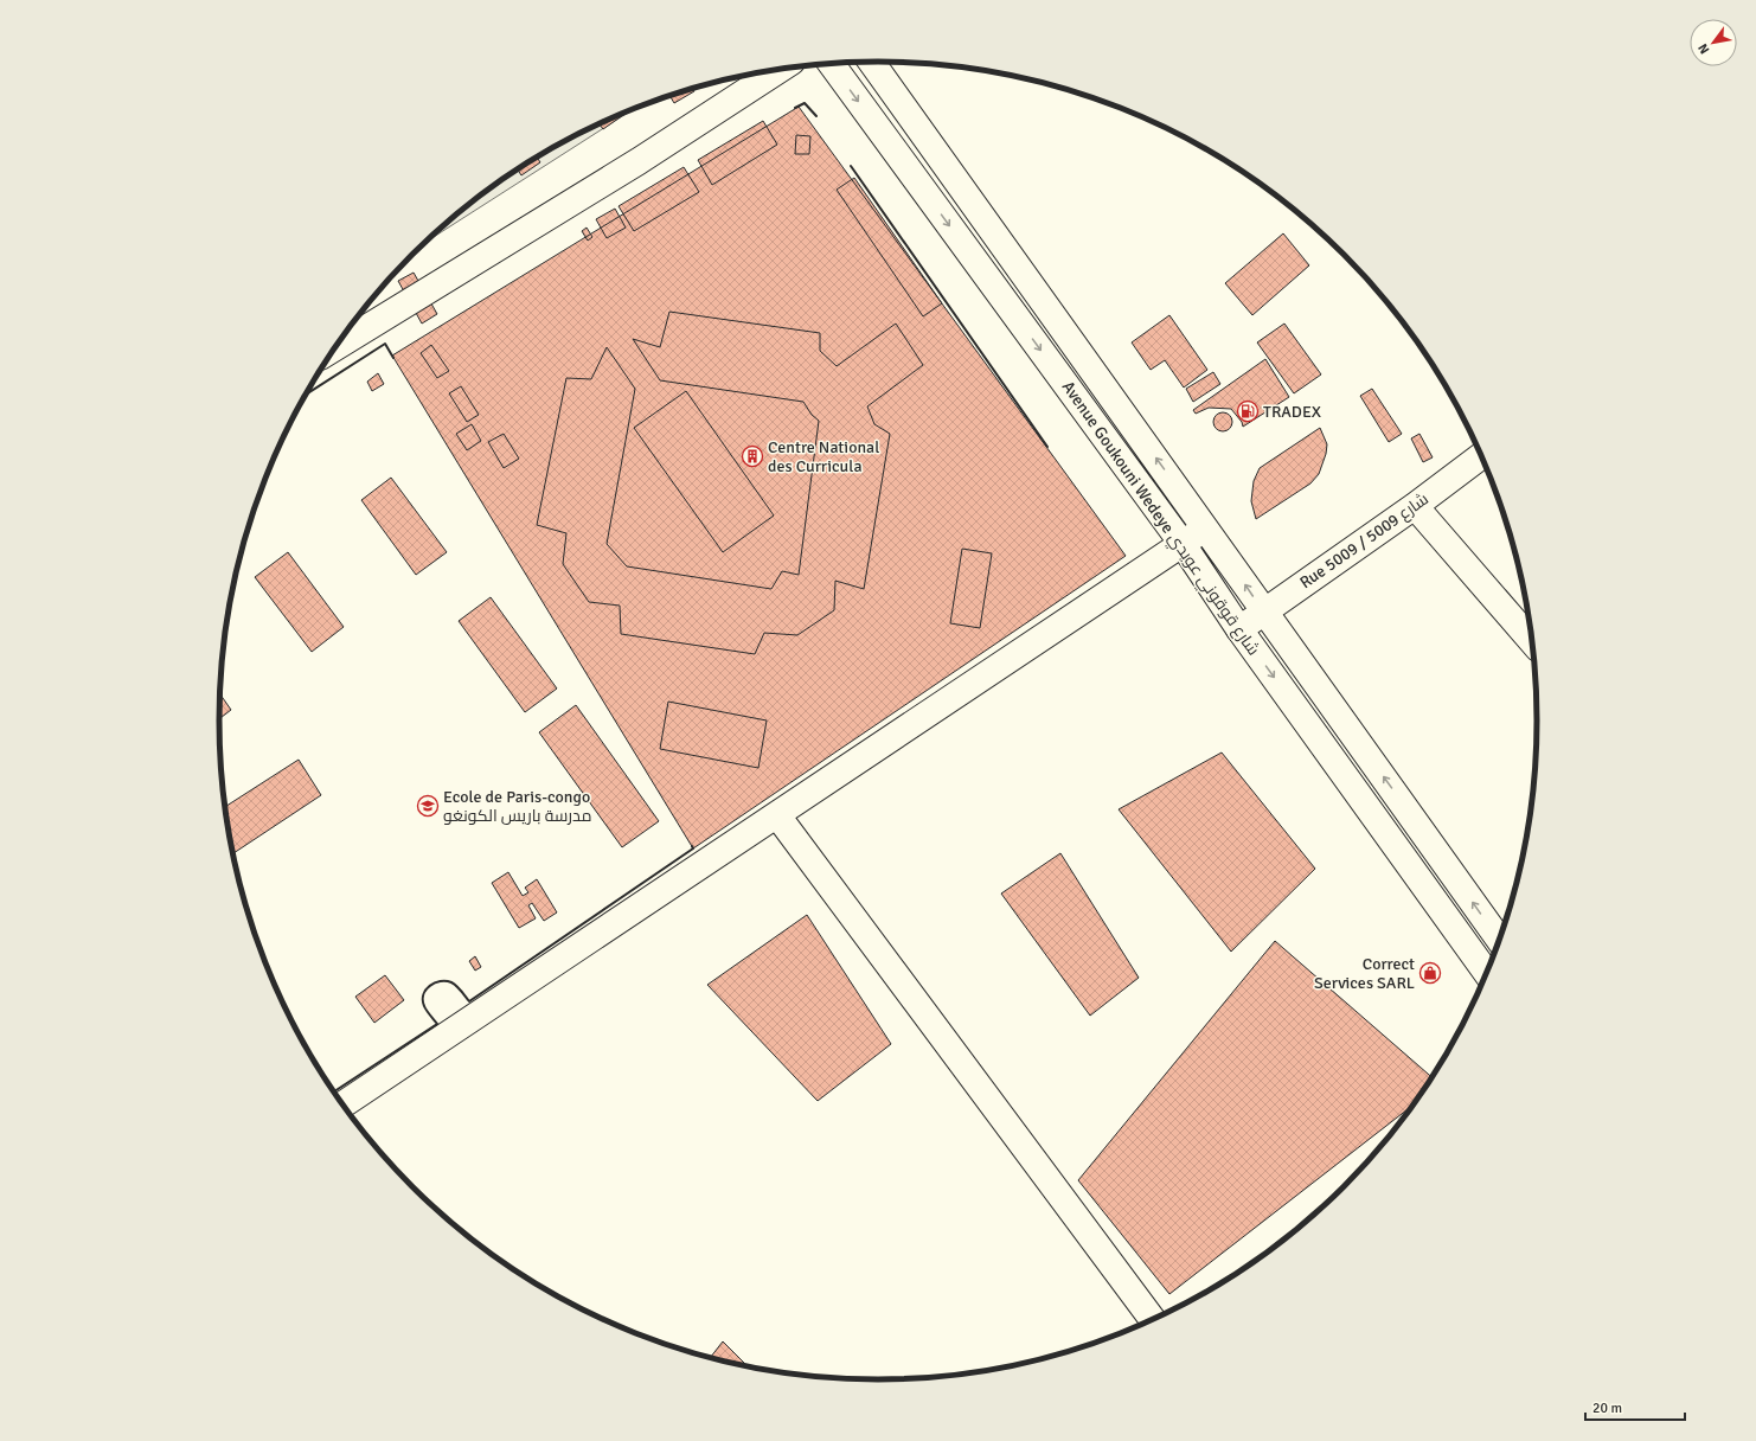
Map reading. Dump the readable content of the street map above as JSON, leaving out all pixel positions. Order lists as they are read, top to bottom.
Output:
{
  "streets": {
    "street": ["Avenue Goukouni Wedeye شارع قوقوني عويدي", "Rue 5009 / شارع 5009"]
  },
  "crossings": [
    ["Avenue Goukouni Wedeye شارع قوقوني عويدي", "Rue 5009 / شارع 5009"]
  ],
  "places": {
    "fuel station": ["TRADEX"],
    "building": ["Centre National des Curricula"],
    "school or university": ["Ecole de Paris-congo مدرسة باريس الكونغو"],
    "shop": ["Correct Services SARL"]
  },
  "scale_bar": "20 m",
  "north": "bottom left"
}
